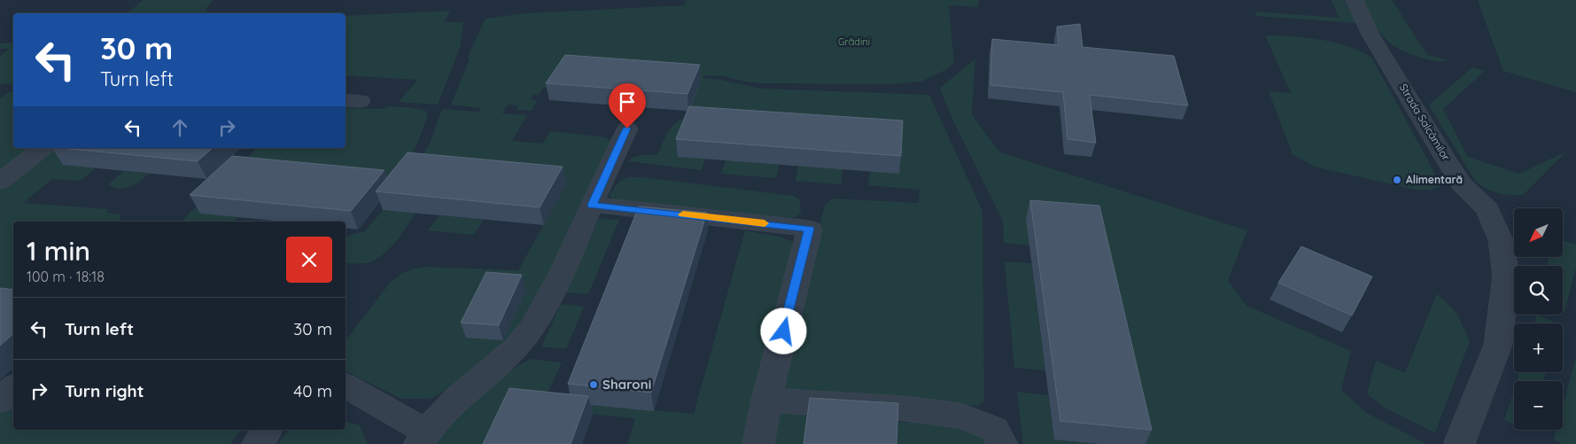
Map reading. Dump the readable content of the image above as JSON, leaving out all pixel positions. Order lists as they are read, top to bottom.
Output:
{
  "streets": {
    "street": ["Strada Salcâmilor"]
  },
  "parks": ["Grădini"],
  "places": ["Alimentară", "Sharoni"],
  "north": "bottom left",
  "page": {
    "turn": ["30 m", "Turn left"],
    "map_buttons": ["+", "−"],
    "heading": ["1 min", "100 m · 18:18"],
    "list": [
      {
        "name": "Turn left",
        "value": "30 m"
      },
      {
        "name": "Turn right",
        "value": "40 m"
      }
    ]
  }
}
